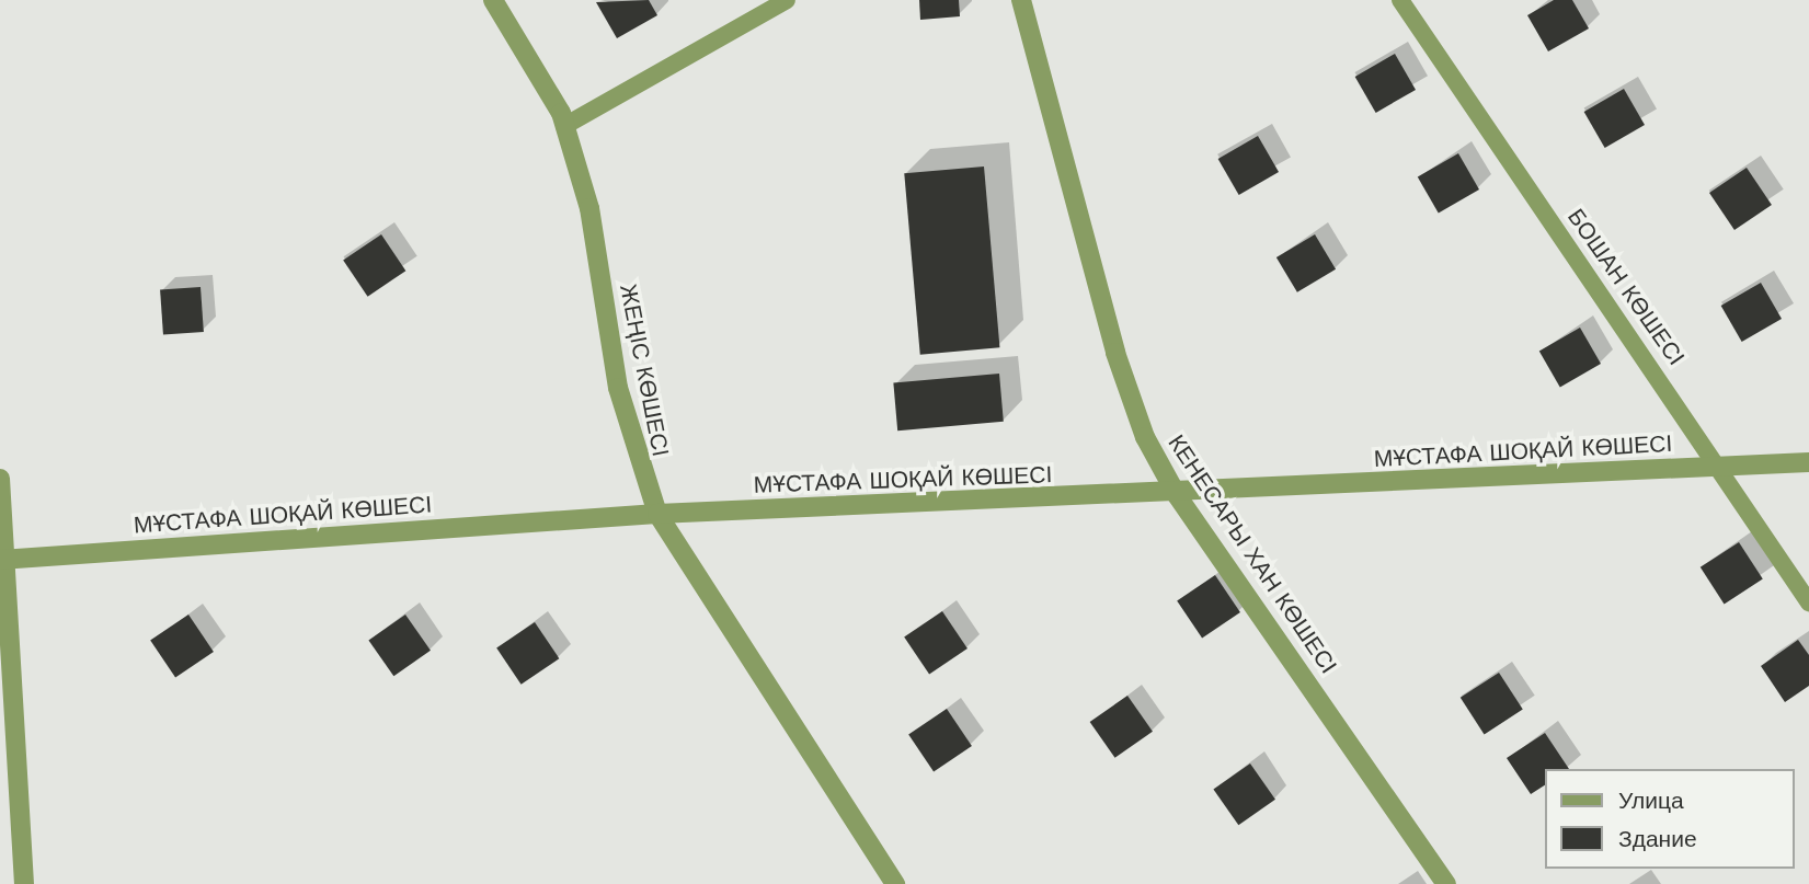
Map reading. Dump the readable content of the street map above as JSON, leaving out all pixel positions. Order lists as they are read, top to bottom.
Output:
{
  "streets": {
    "street": ["ЖЕҢІС КӨШЕСІ", "МҰСТАФА ШОҚАЙ КӨШЕСІ", "КЕНЕСАРЫ ХАН КӨШЕСІ"],
    "lane": ["БОШАН КӨШЕСІ"]
  },
  "crossings": [
    ["БОШАН КӨШЕСІ", "МҰСТАФА ШОҚАЙ КӨШЕСІ"],
    ["ЖЕҢІС КӨШЕСІ", "МҰСТАФА ШОҚАЙ КӨШЕСІ"],
    ["МҰСТАФА ШОҚАЙ КӨШЕСІ", "КЕНЕСАРЫ ХАН КӨШЕСІ"]
  ],
  "legend": ["Улица", "Здание"]
}
